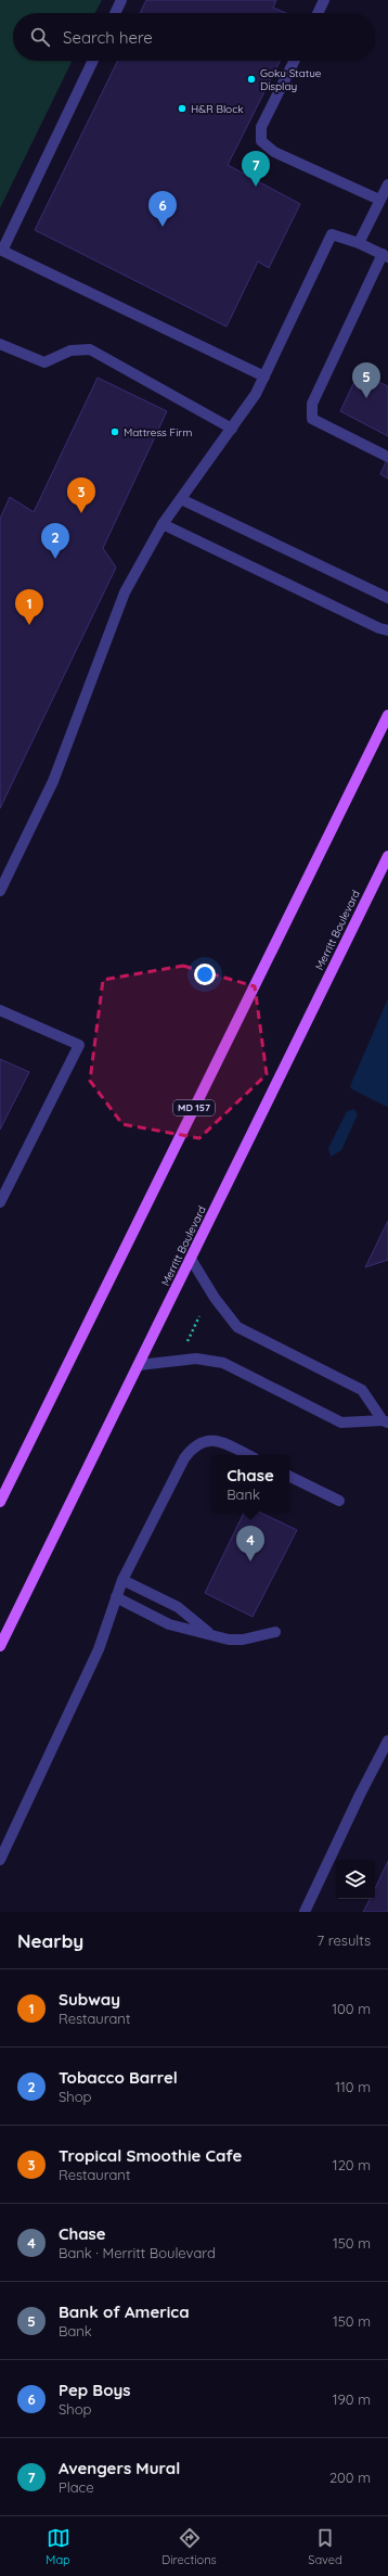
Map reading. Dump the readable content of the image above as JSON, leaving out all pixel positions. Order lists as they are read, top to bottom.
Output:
{
  "streets": {
    "main road": ["Merritt Boulevard", "MD 157"]
  },
  "places": ["Goku Statue Display", "H&R Block", "Mattress Firm"],
  "page": {
    "search": "Search here",
    "pins": [
      "7",
      "6",
      "5",
      "3",
      "2",
      "1",
      "4"
    ],
    "popup": ["Chase", "Bank"],
    "heading": ["Nearby", "7 results"],
    "list": [
      {
        "mark": "1",
        "name": "Subway",
        "note": "Restaurant",
        "value": "100 m"
      },
      {
        "mark": "2",
        "name": "Tobacco Barrel",
        "note": "Shop",
        "value": "110 m"
      },
      {
        "mark": "3",
        "name": "Tropical Smoothie Cafe",
        "note": "Restaurant",
        "value": "120 m"
      },
      {
        "mark": "4",
        "name": "Chase",
        "note": "Bank · Merritt Boulevard",
        "value": "150 m"
      },
      {
        "mark": "5",
        "name": "Bank of America",
        "note": "Bank",
        "value": "150 m"
      },
      {
        "mark": "6",
        "name": "Pep Boys",
        "note": "Shop",
        "value": "190 m"
      },
      {
        "mark": "7",
        "name": "Avengers Mural",
        "note": "Place",
        "value": "200 m"
      }
    ],
    "nav": ["Map", "Directions", "Saved"]
  }
}
